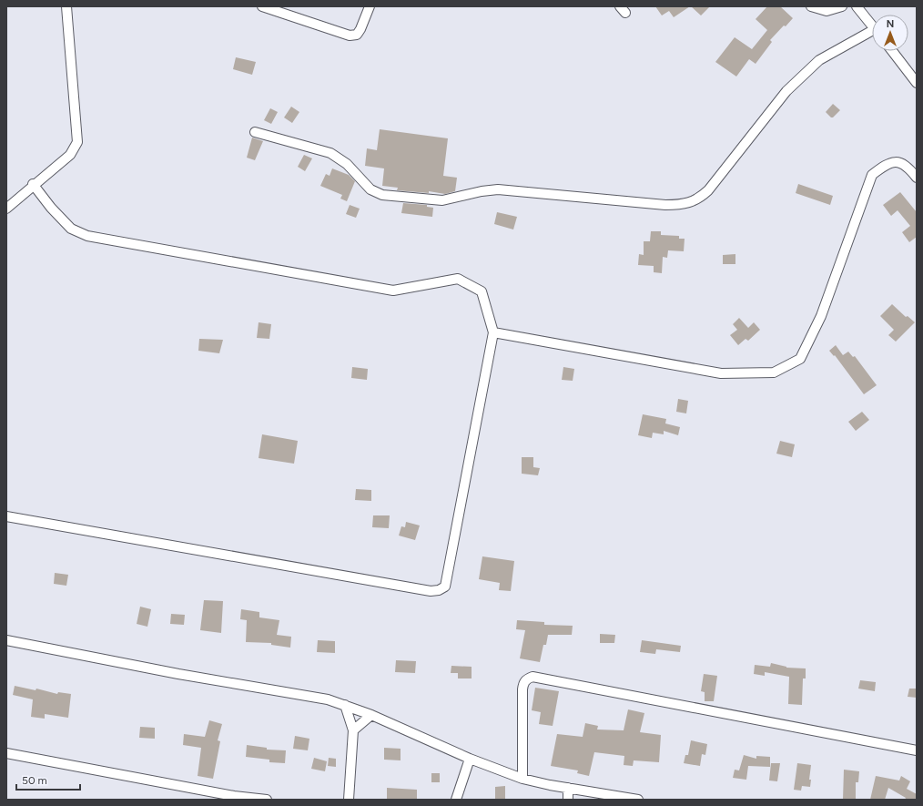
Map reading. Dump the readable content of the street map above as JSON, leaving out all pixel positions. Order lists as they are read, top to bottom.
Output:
{
  "scale_bar": "50 m",
  "north": "top"
}
